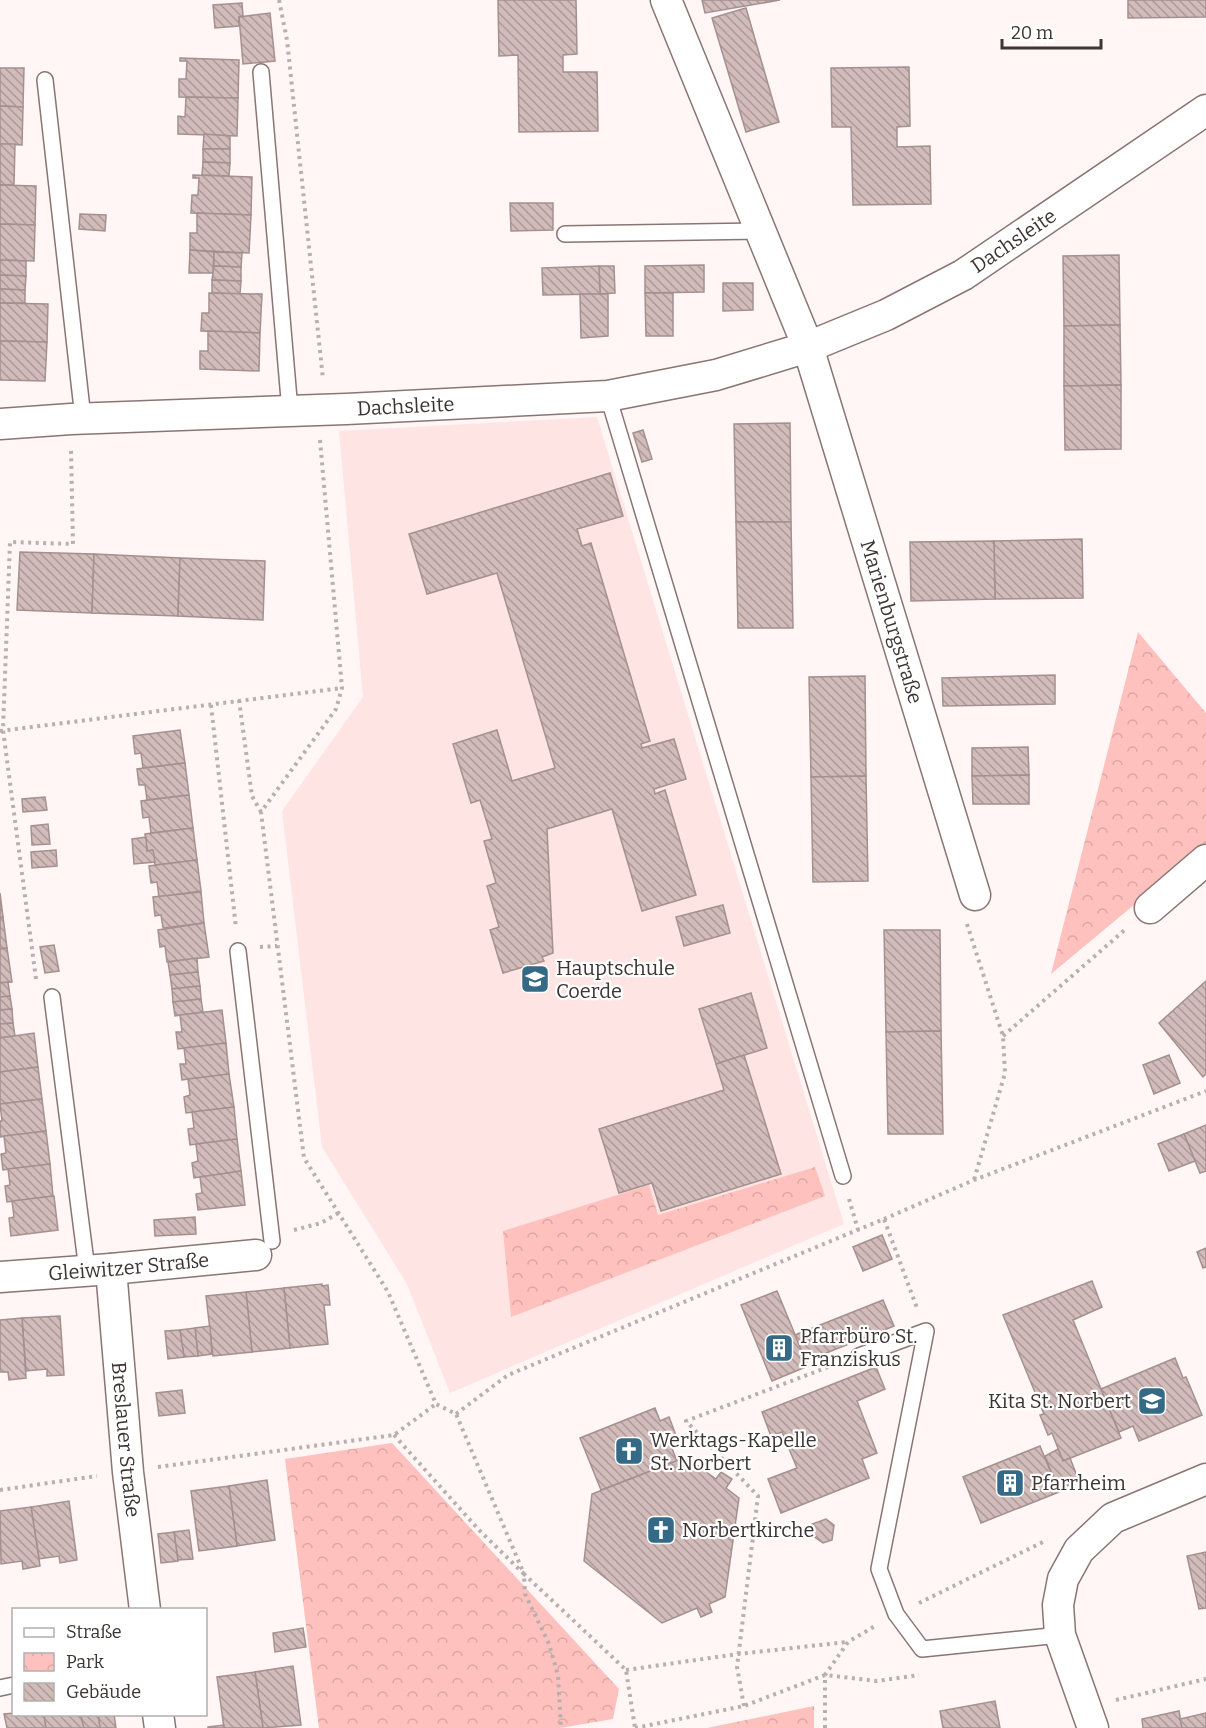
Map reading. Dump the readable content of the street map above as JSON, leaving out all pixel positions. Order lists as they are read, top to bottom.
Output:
{
  "streets": {
    "street": [
      "Dachsleite",
      "Marienburgstraße",
      "Gleiwitzer Straße",
      "Breslauer Straße"
    ]
  },
  "crossings": [
    ["Dachsleite", "Marienburgstraße"],
    ["Gleiwitzer Straße", "Breslauer Straße"]
  ],
  "places": {
    "school or university": ["Hauptschule Coerde", "Kita St. Norbert"],
    "building": ["Pfarrbüro St. Franziskus", "Pfarrheim"],
    "church": ["Werktags-Kapelle St. Norbert", "Norbertkirche"]
  },
  "legend": ["Straße", "Park", "Gebäude"],
  "scale_bar": "20 m"
}
